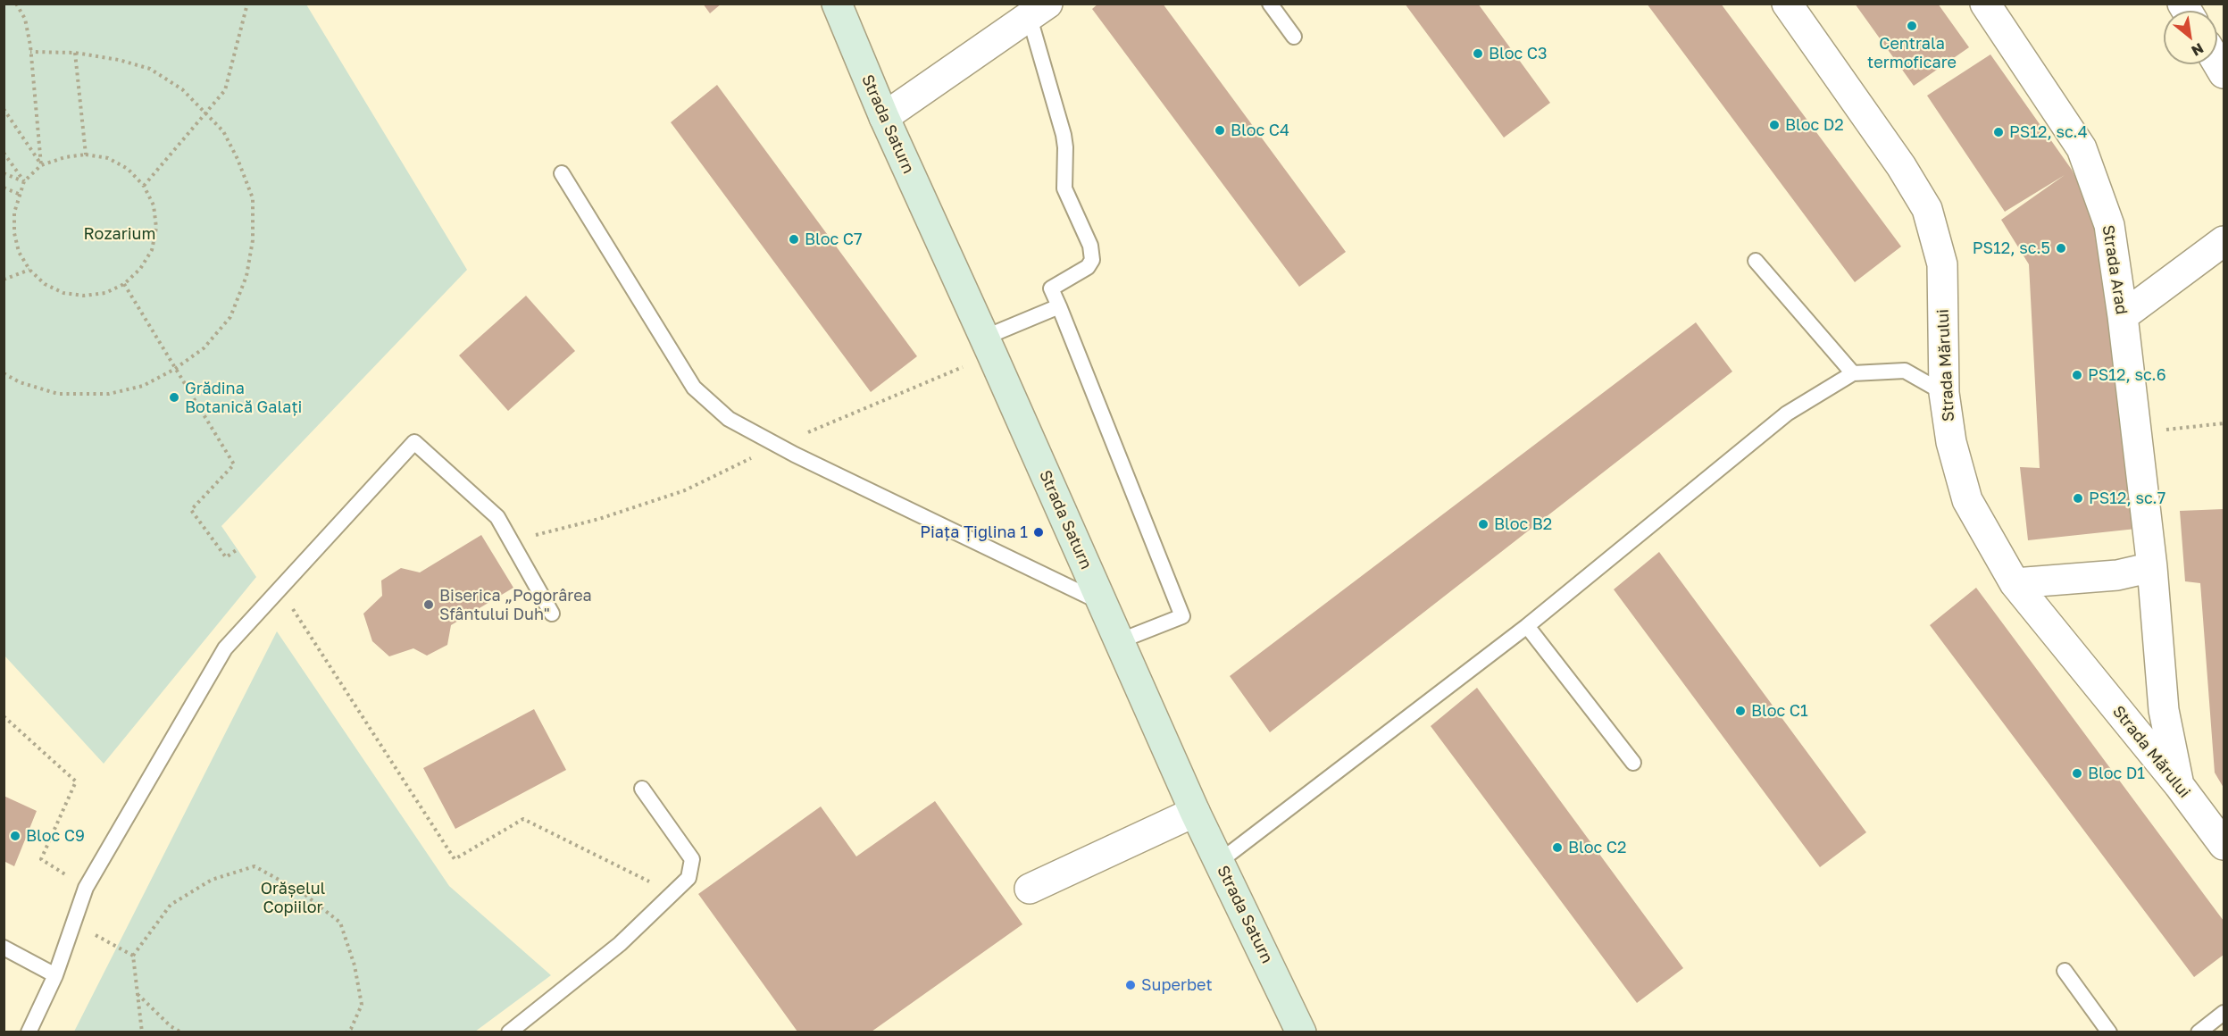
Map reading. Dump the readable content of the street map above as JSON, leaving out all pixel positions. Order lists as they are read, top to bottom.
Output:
{
  "streets": {
    "street": ["Strada Saturn", "Strada Arad", "Strada Mărului"]
  },
  "crossings": [
    ["Strada Arad", "Strada Mărului"]
  ],
  "parks": ["Rozarium", "Orășelul Copiilor"],
  "places": [
    "Centrala termoficare",
    "Bloc C3",
    "Bloc D2",
    "Bloc C4",
    "PS12, sc.4",
    "Bloc C7",
    "PS12, sc.5",
    "PS12, sc.6",
    "Grădina Botanică Galați",
    "PS12, sc.7",
    "Bloc B2",
    "Piața Țiglina 1",
    "Biserica „Pogorârea Sfântului Duh\"",
    "Bloc C1",
    "Bloc D1",
    "Bloc C9",
    "Bloc C2",
    "Superbet"
  ],
  "north": "bottom right"
}
